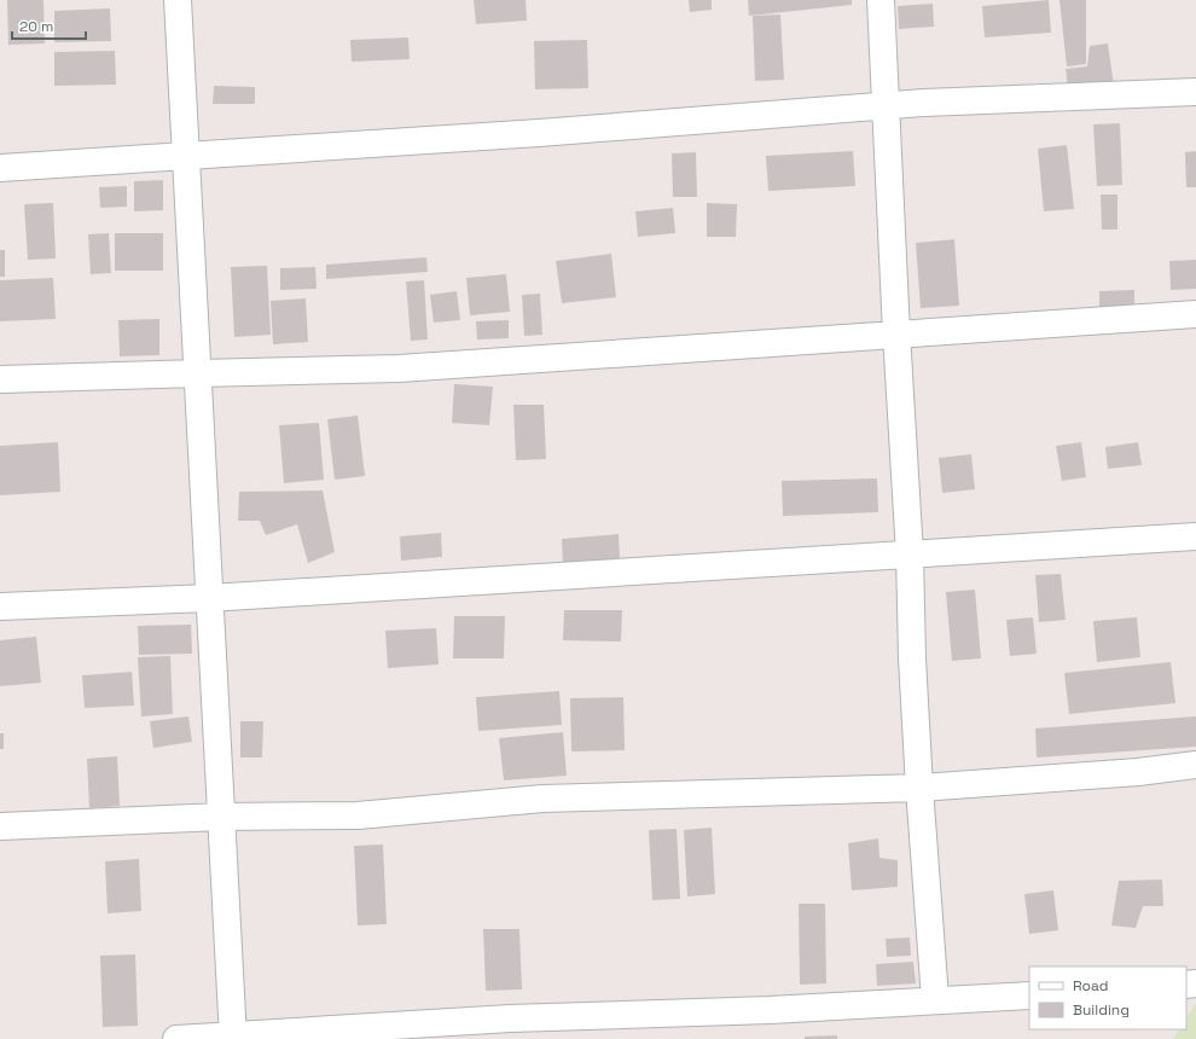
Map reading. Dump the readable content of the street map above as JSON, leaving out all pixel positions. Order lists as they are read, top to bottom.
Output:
{
  "legend": ["Road", "Building"],
  "scale_bar": "20 m"
}
